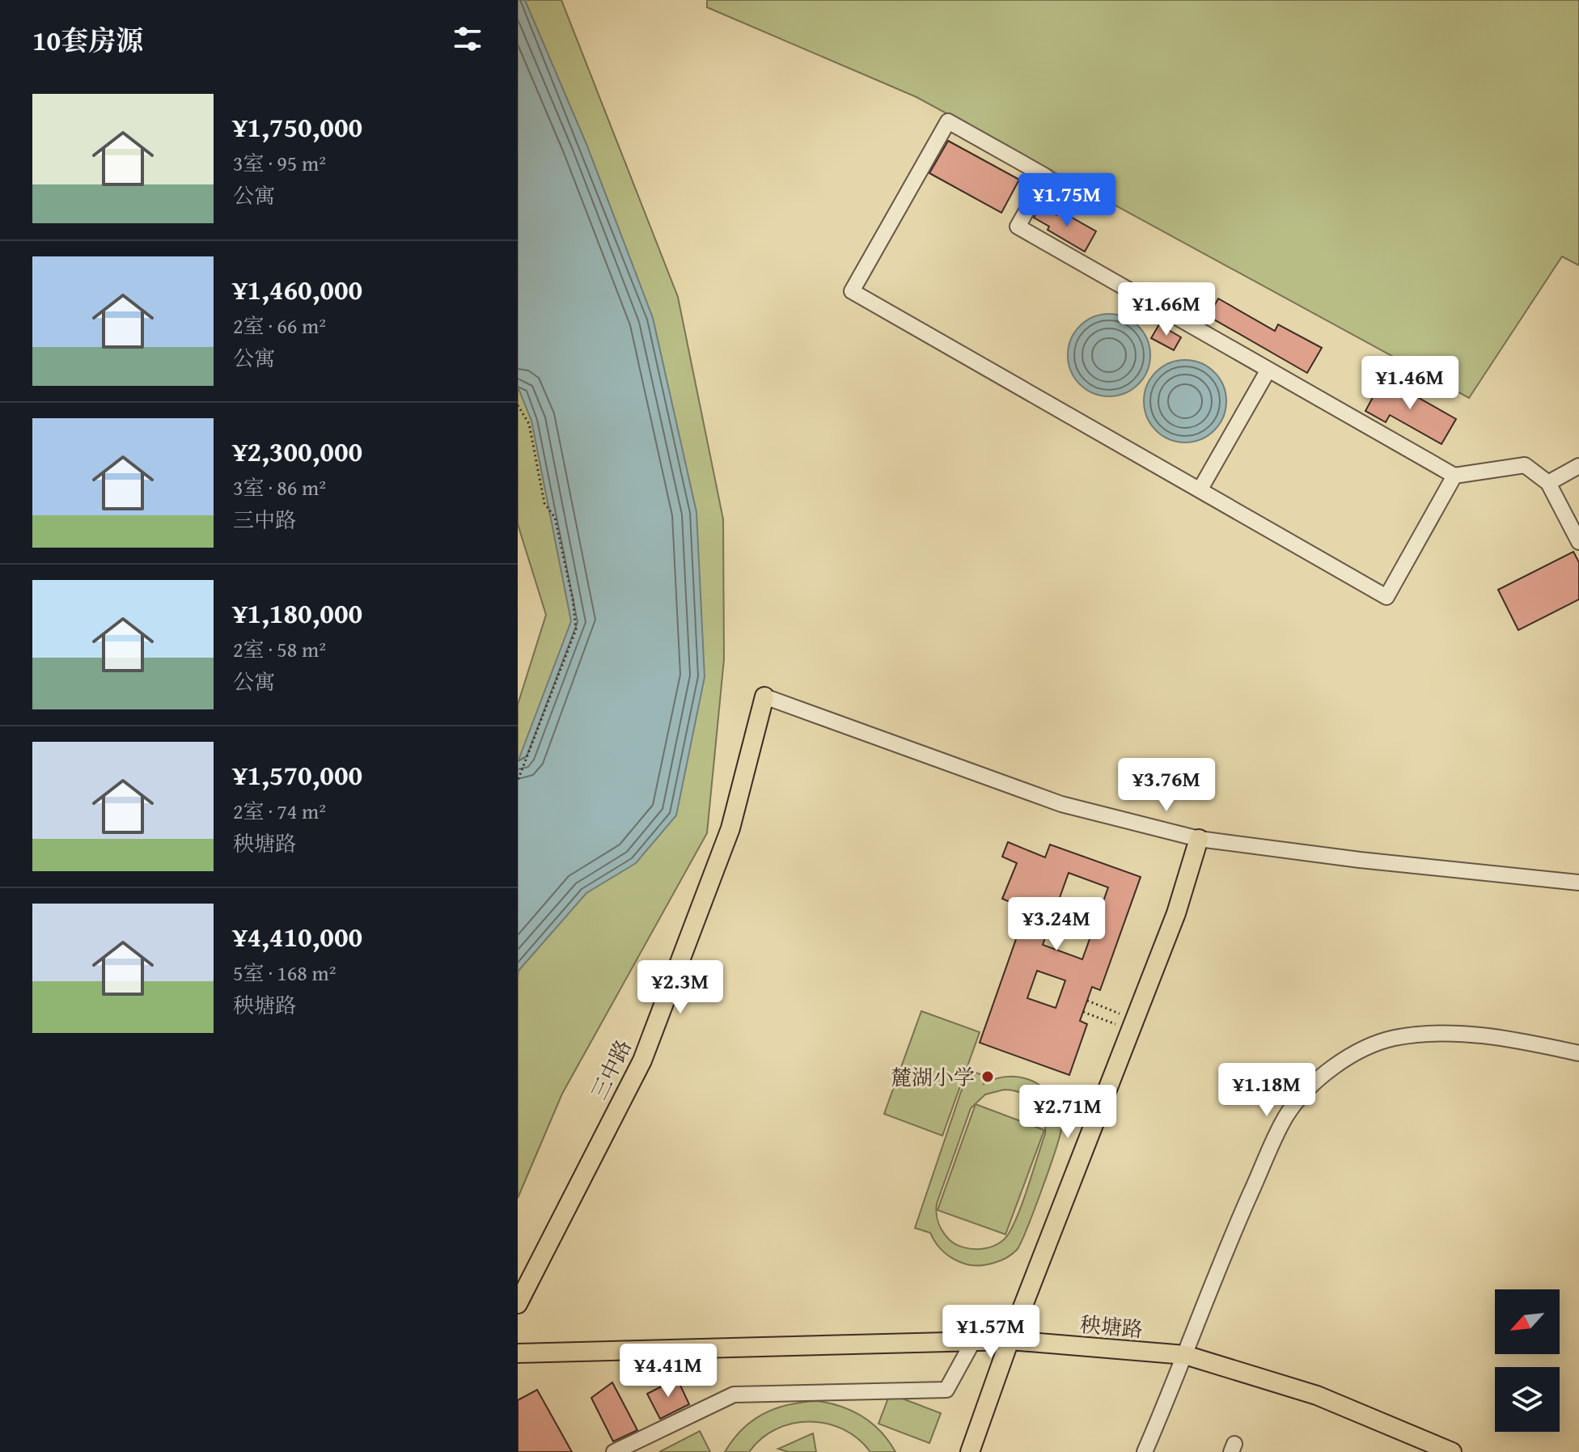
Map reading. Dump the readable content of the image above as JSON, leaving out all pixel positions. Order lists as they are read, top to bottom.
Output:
{
  "streets": {
    "main road": ["三中路", "秧塘路"]
  },
  "places": ["麓湖小学"],
  "north": "bottom left",
  "page": {
    "heading": "10套房源",
    "list": [
      {
        "name": "¥1,750,000",
        "note": "3室 · 95 m² · 公寓"
      },
      {
        "name": "¥1,460,000",
        "note": "2室 · 66 m² · 公寓"
      },
      {
        "name": "¥2,300,000",
        "note": "3室 · 86 m² · 三中路"
      },
      {
        "name": "¥1,180,000",
        "note": "2室 · 58 m² · 公寓"
      },
      {
        "name": "¥1,570,000",
        "note": "2室 · 74 m² · 秧塘路"
      },
      {
        "name": "¥4,410,000",
        "note": "5室 · 168 m² · 秧塘路"
      }
    ],
    "price": [
      "¥1.75M",
      "¥1.66M",
      "¥1.46M",
      "¥3.76M",
      "¥3.24M",
      "¥2.3M",
      "¥1.18M",
      "¥2.71M",
      "¥1.57M",
      "¥4.41M"
    ]
  }
}
